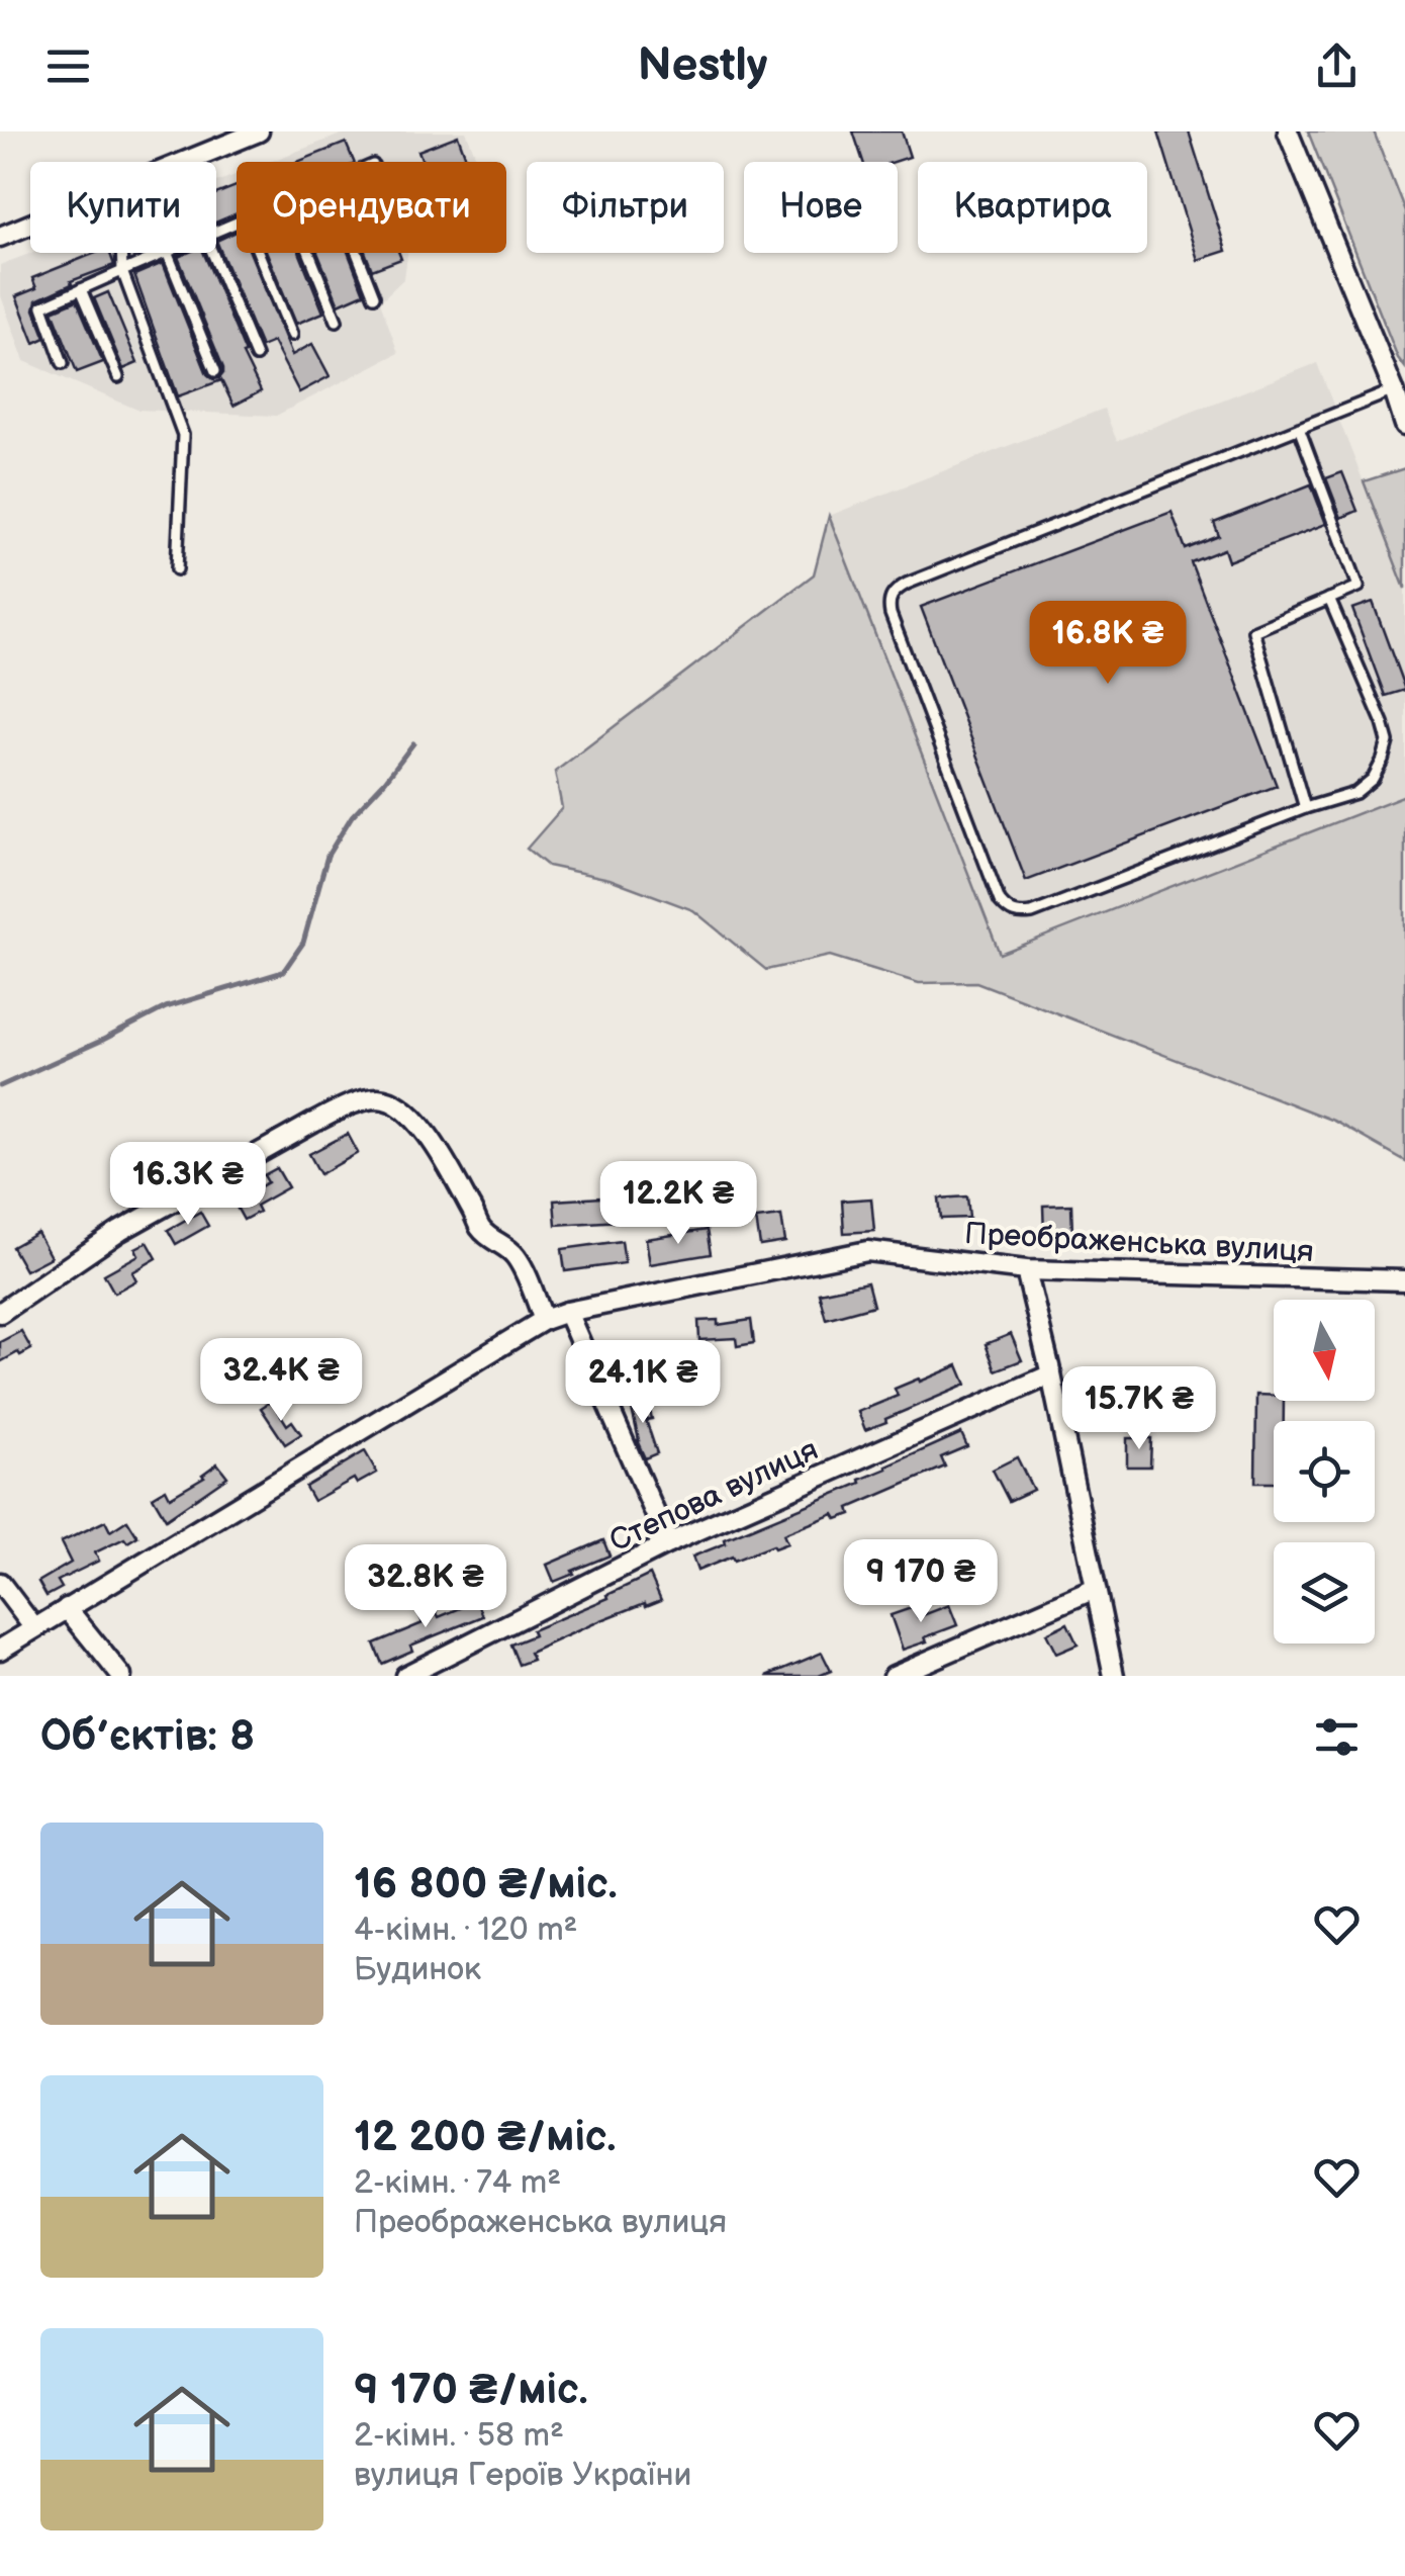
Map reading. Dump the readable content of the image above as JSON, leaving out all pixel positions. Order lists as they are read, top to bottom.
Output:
{
  "streets": {
    "street": ["Преображенська вулиця", "Степова вулиця"]
  },
  "north": "bottom",
  "page": {
    "header": "Nestly",
    "chip": [
      "Купити",
      "Орендувати",
      "Фільтри",
      "Нове",
      "Квартира"
    ],
    "price": [
      "16.8K ₴",
      "16.3K ₴",
      "12.2K ₴",
      "32.4K ₴",
      "24.1K ₴",
      "15.7K ₴",
      "9 170 ₴",
      "32.8K ₴"
    ],
    "heading": "Об’єктів: 8",
    "list": [
      {
        "name": "16 800 ₴/міс.",
        "note": "4-кімн. · 120 m² · Будинок"
      },
      {
        "name": "12 200 ₴/міс.",
        "note": "2-кімн. · 74 m² · Преображенська вулиця"
      },
      {
        "name": "9 170 ₴/міс.",
        "note": "2-кімн. · 58 m² · вулиця Героїв України"
      }
    ]
  }
}
